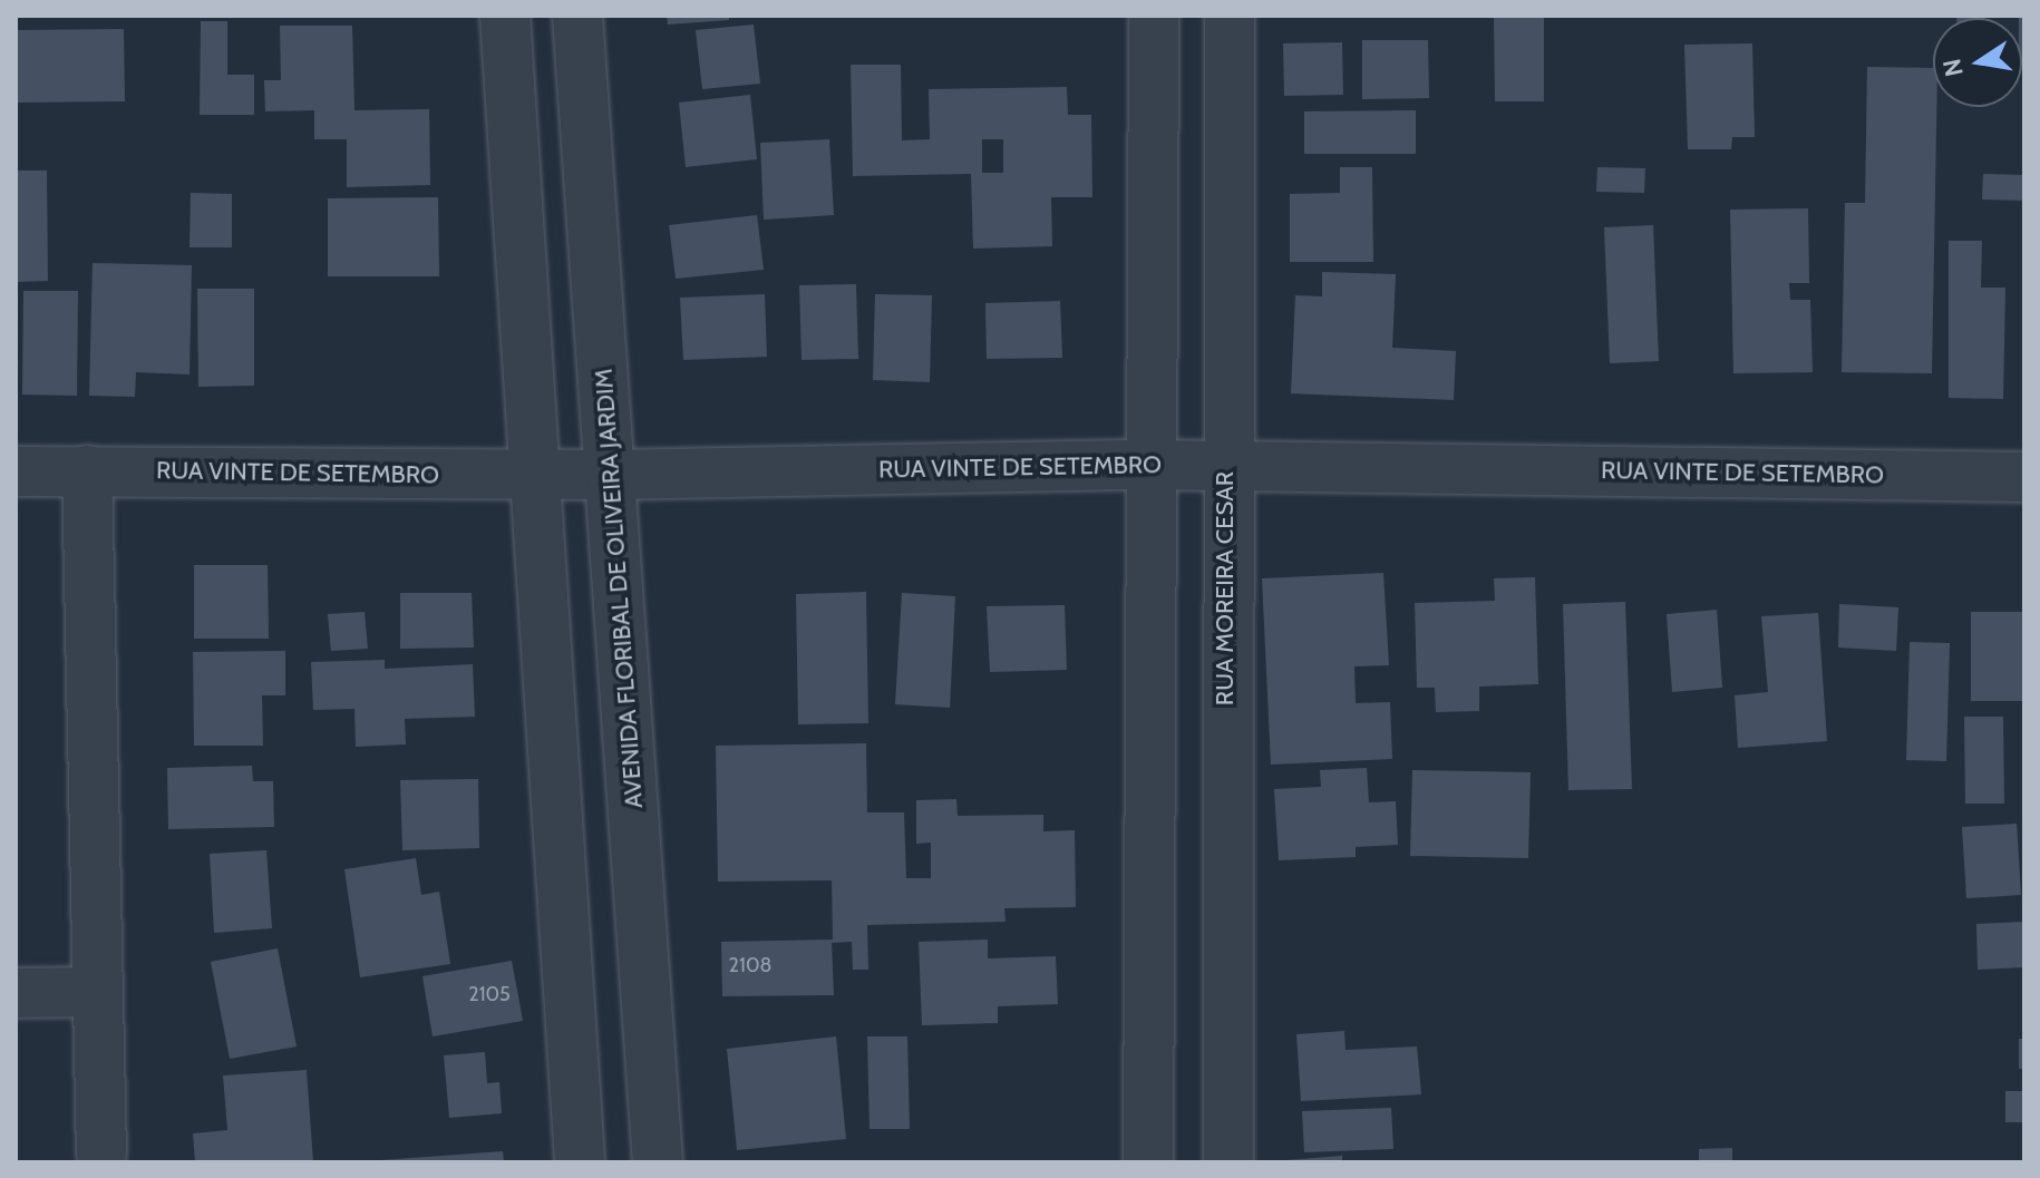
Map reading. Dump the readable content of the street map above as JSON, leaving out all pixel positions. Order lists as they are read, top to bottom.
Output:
{
  "streets": {
    "street": ["RUA VINTE DE SETEMBRO", "AVENIDA FLORIBAL DE OLIVEIRA JARDIM", "RUA MOREIRA CESAR"]
  },
  "crossings": [
    ["RUA VINTE DE SETEMBRO", "AVENIDA FLORIBAL DE OLIVEIRA JARDIM"],
    ["RUA VINTE DE SETEMBRO", "RUA MOREIRA CESAR"]
  ],
  "house_numbers": ["2108", "2105"],
  "north": "left"
}
